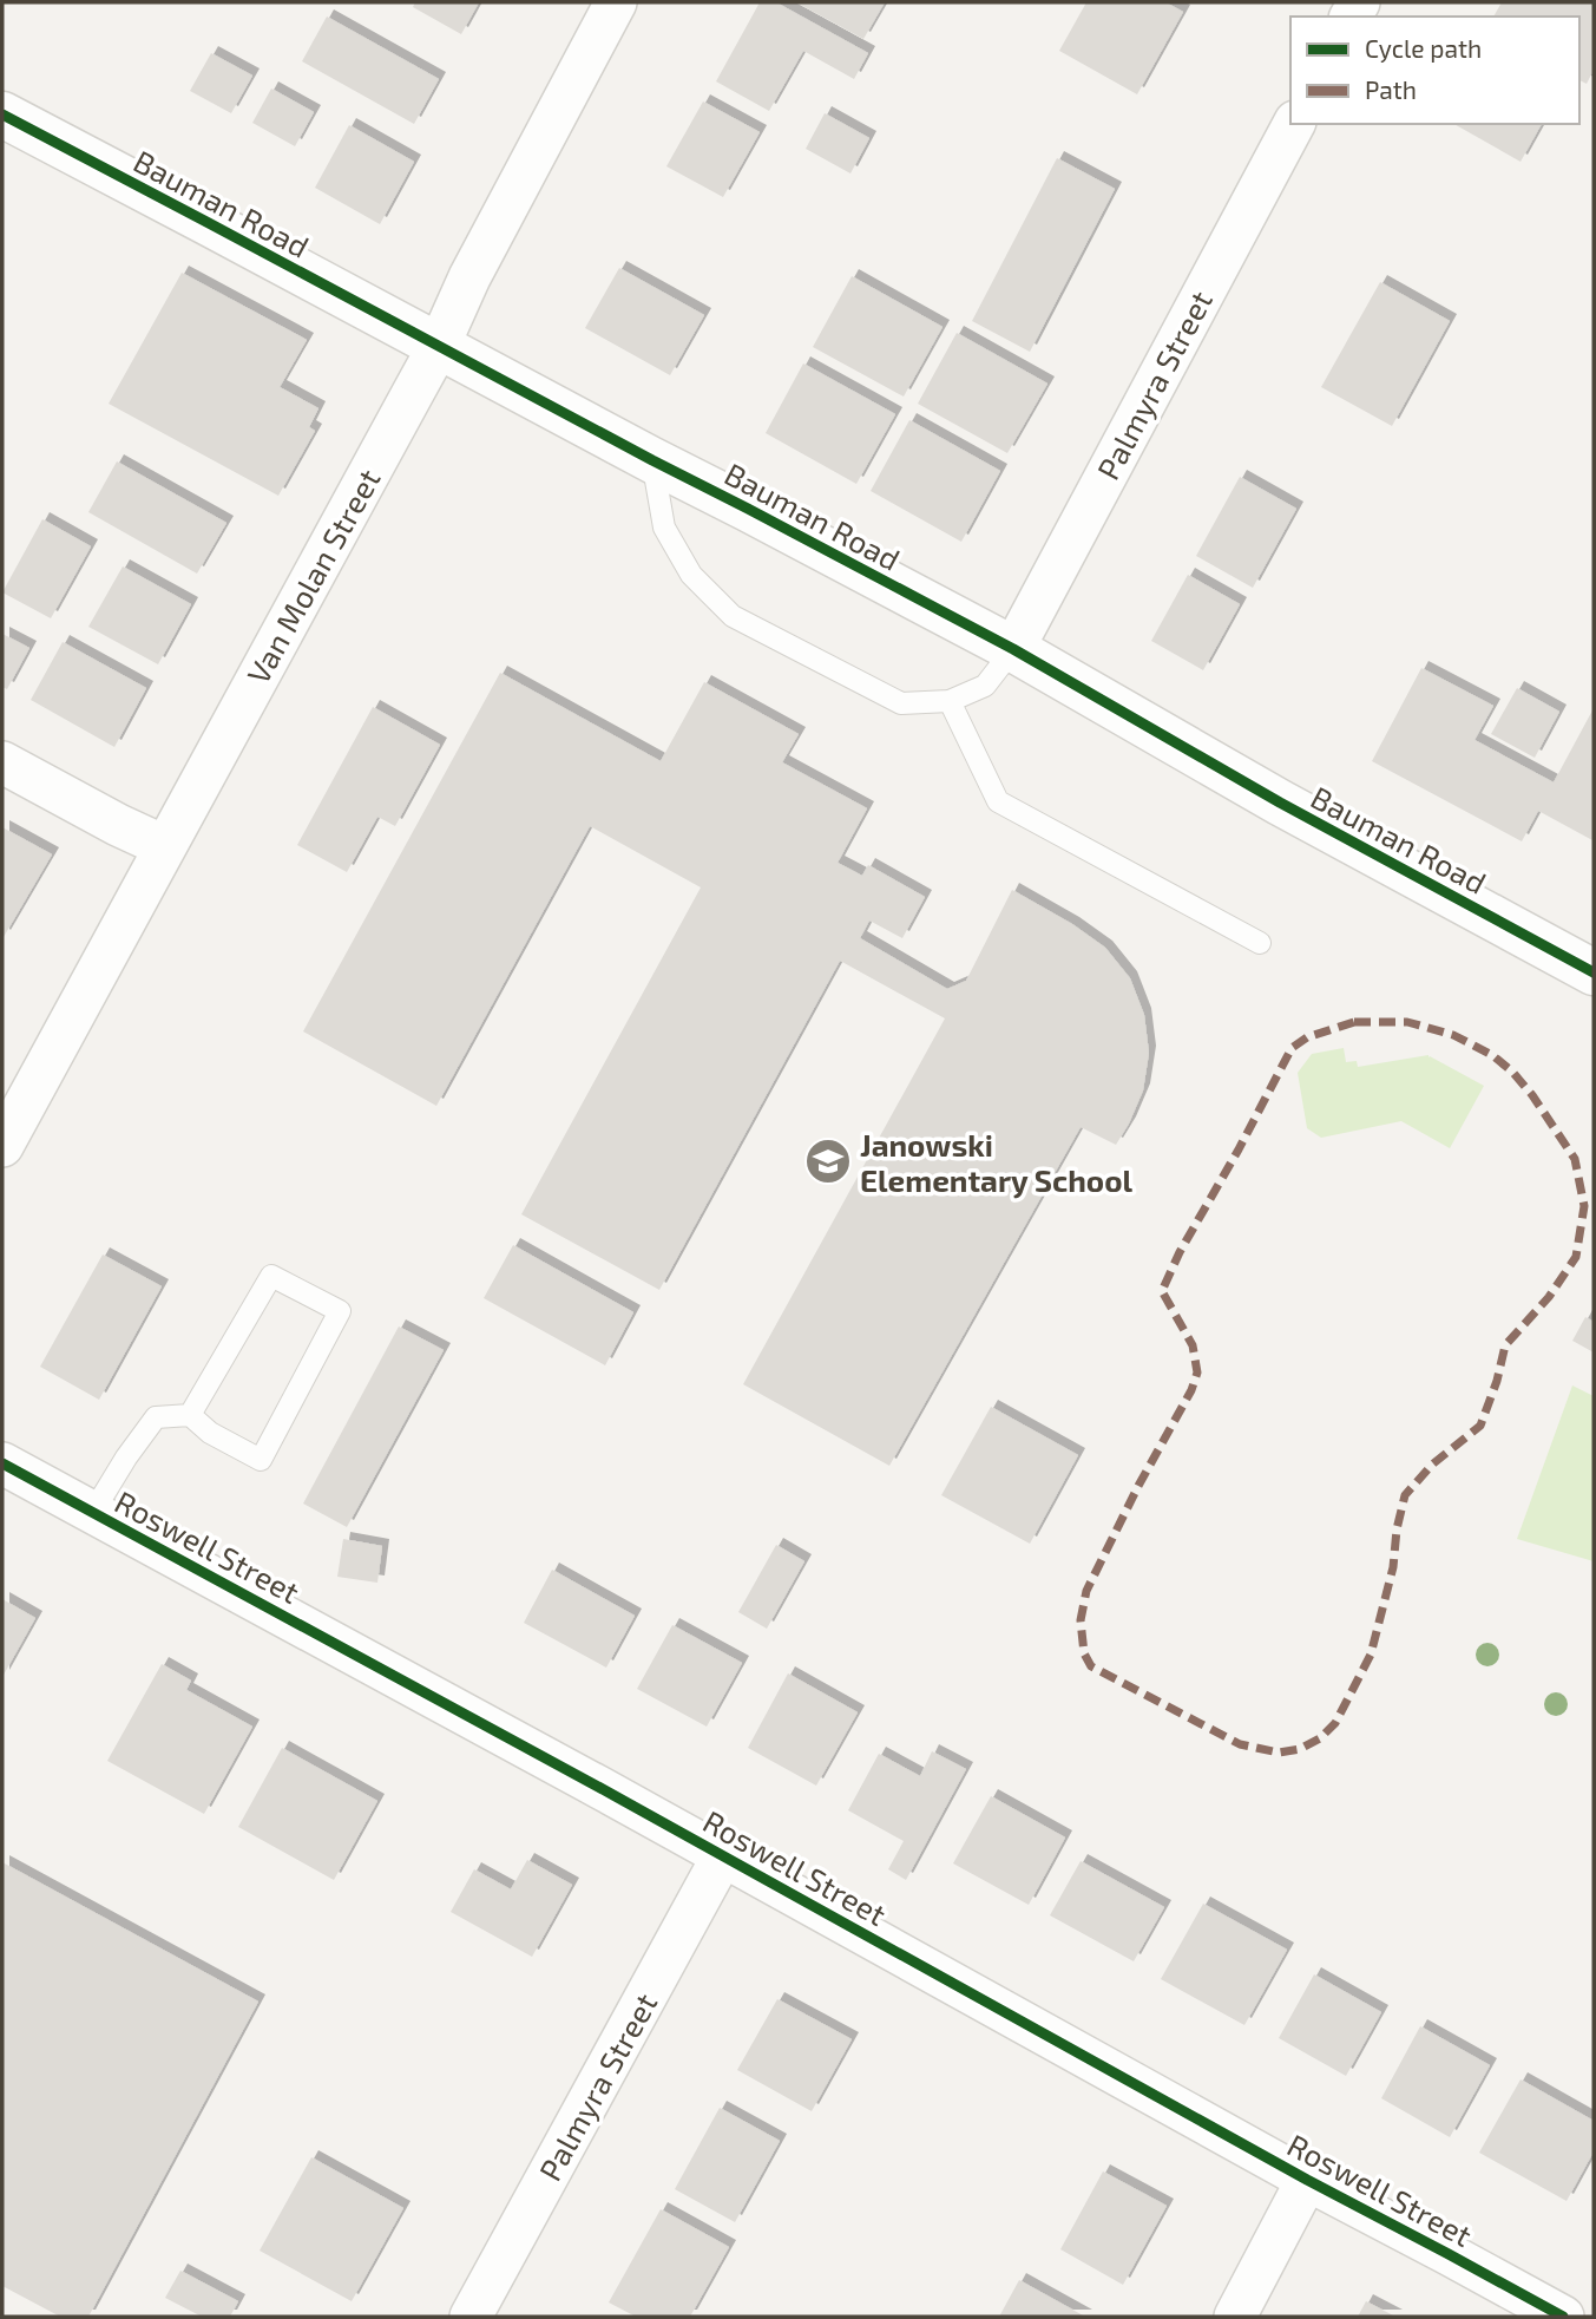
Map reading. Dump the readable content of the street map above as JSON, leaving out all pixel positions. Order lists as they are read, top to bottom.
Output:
{
  "streets": {
    "street": [
      "Bauman Road",
      "Palmyra Street",
      "Van Molan Street",
      "Roswell Street"
    ]
  },
  "crossings": [
    ["Bauman Road", "Palmyra Street"],
    ["Bauman Road", "Van Molan Street"],
    ["Palmyra Street", "Roswell Street"]
  ],
  "places": {
    "school or university": ["Janowski Elementary School"]
  },
  "legend": ["Cycle path", "Path"]
}
